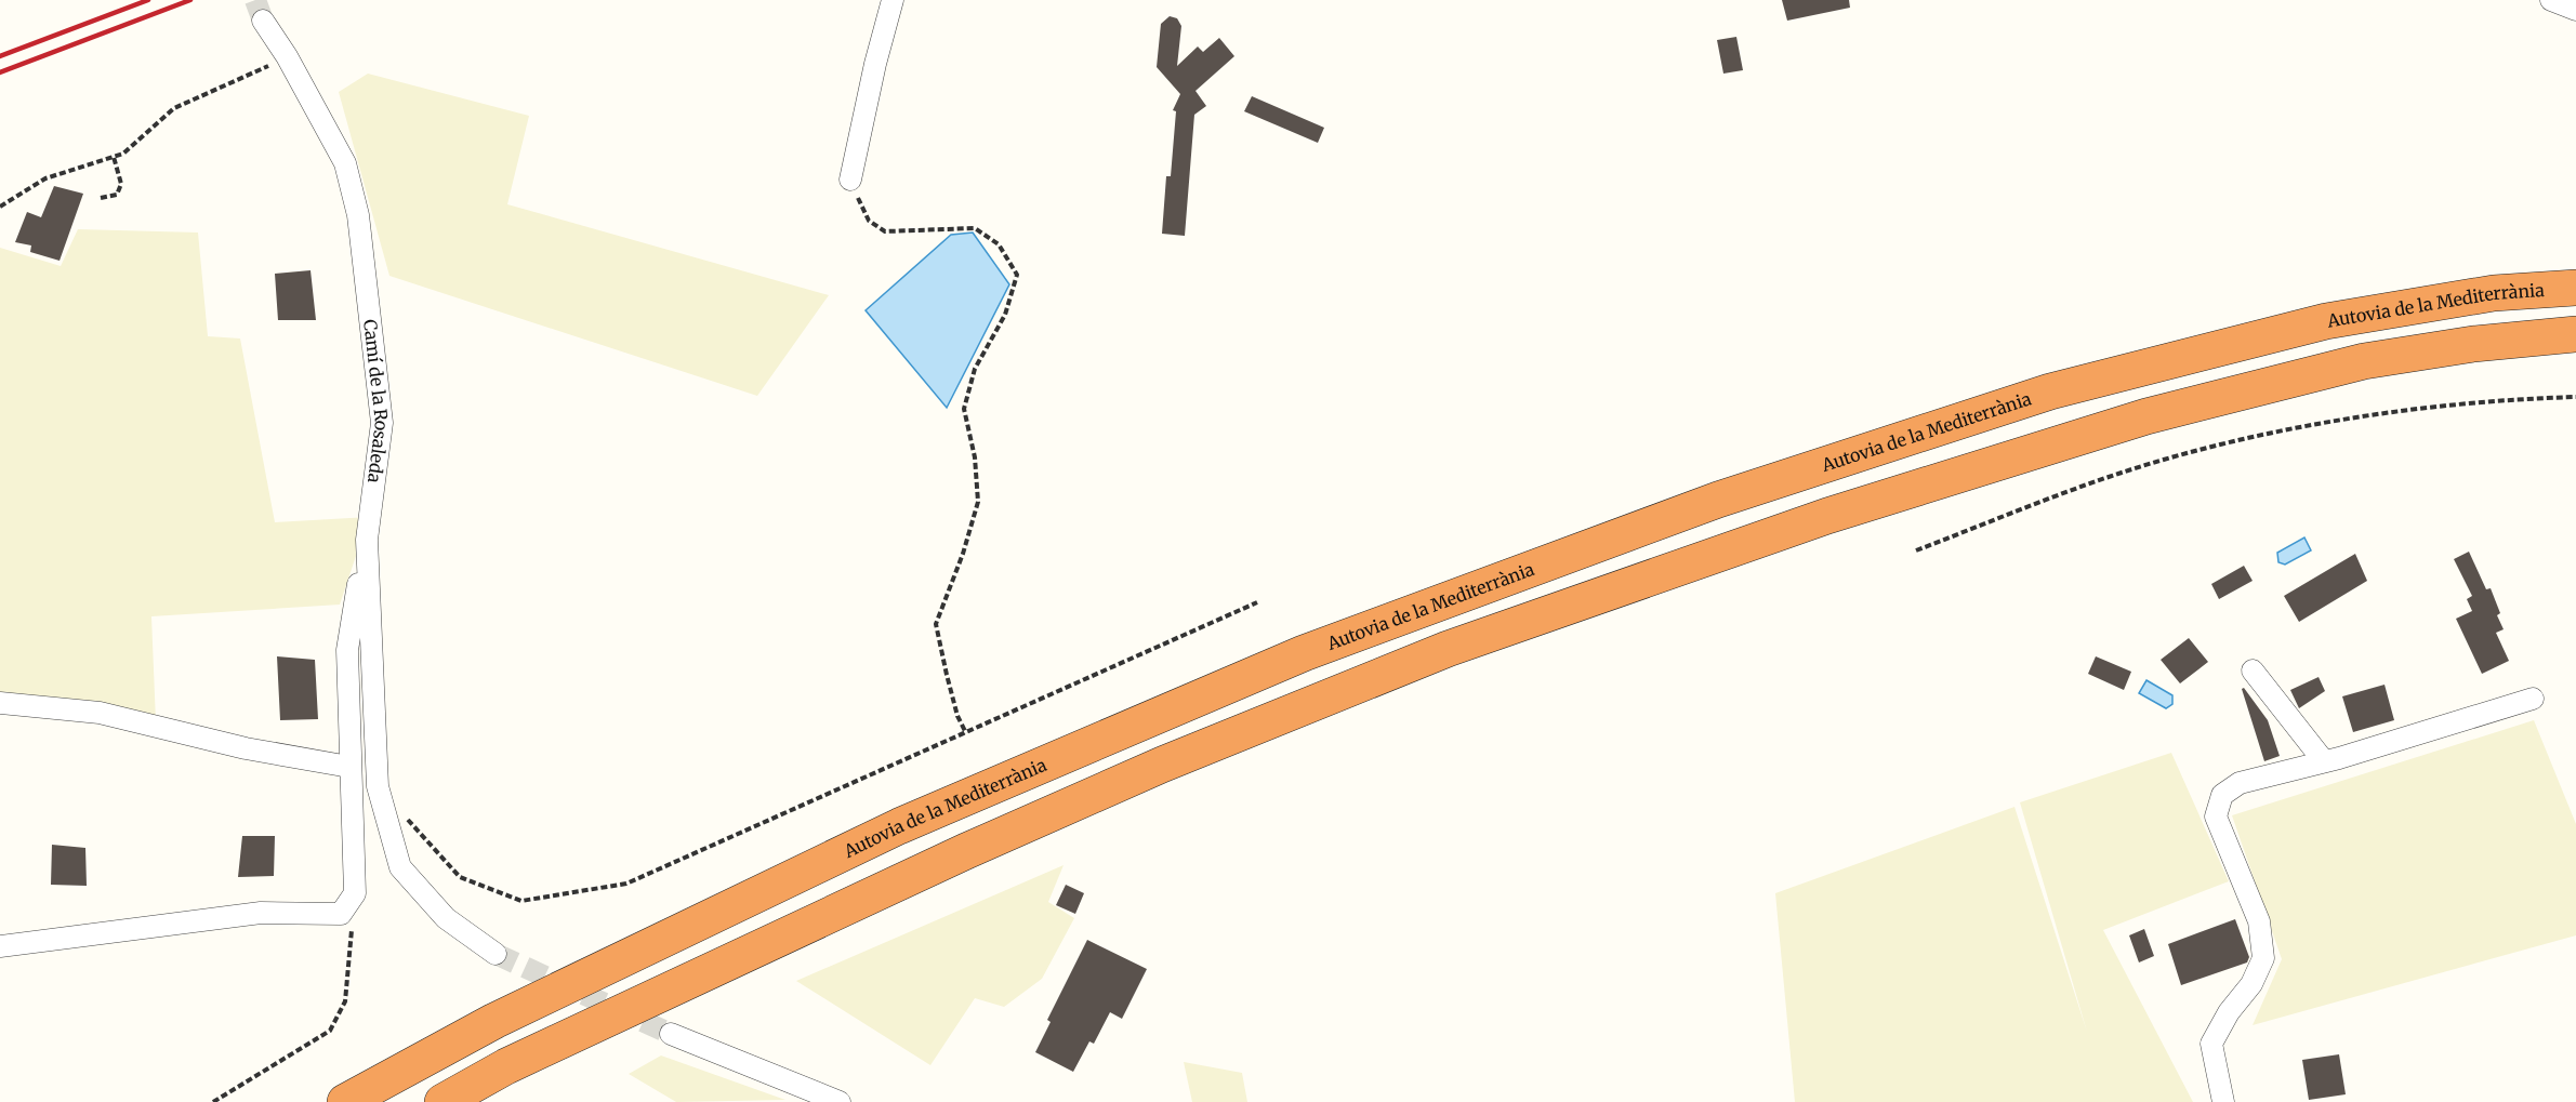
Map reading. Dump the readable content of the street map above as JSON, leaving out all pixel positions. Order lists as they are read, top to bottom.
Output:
{
  "streets": {
    "highway": ["Autovia de la Mediterrània"],
    "street": ["Camí de la Rosaleda"]
  }
}
